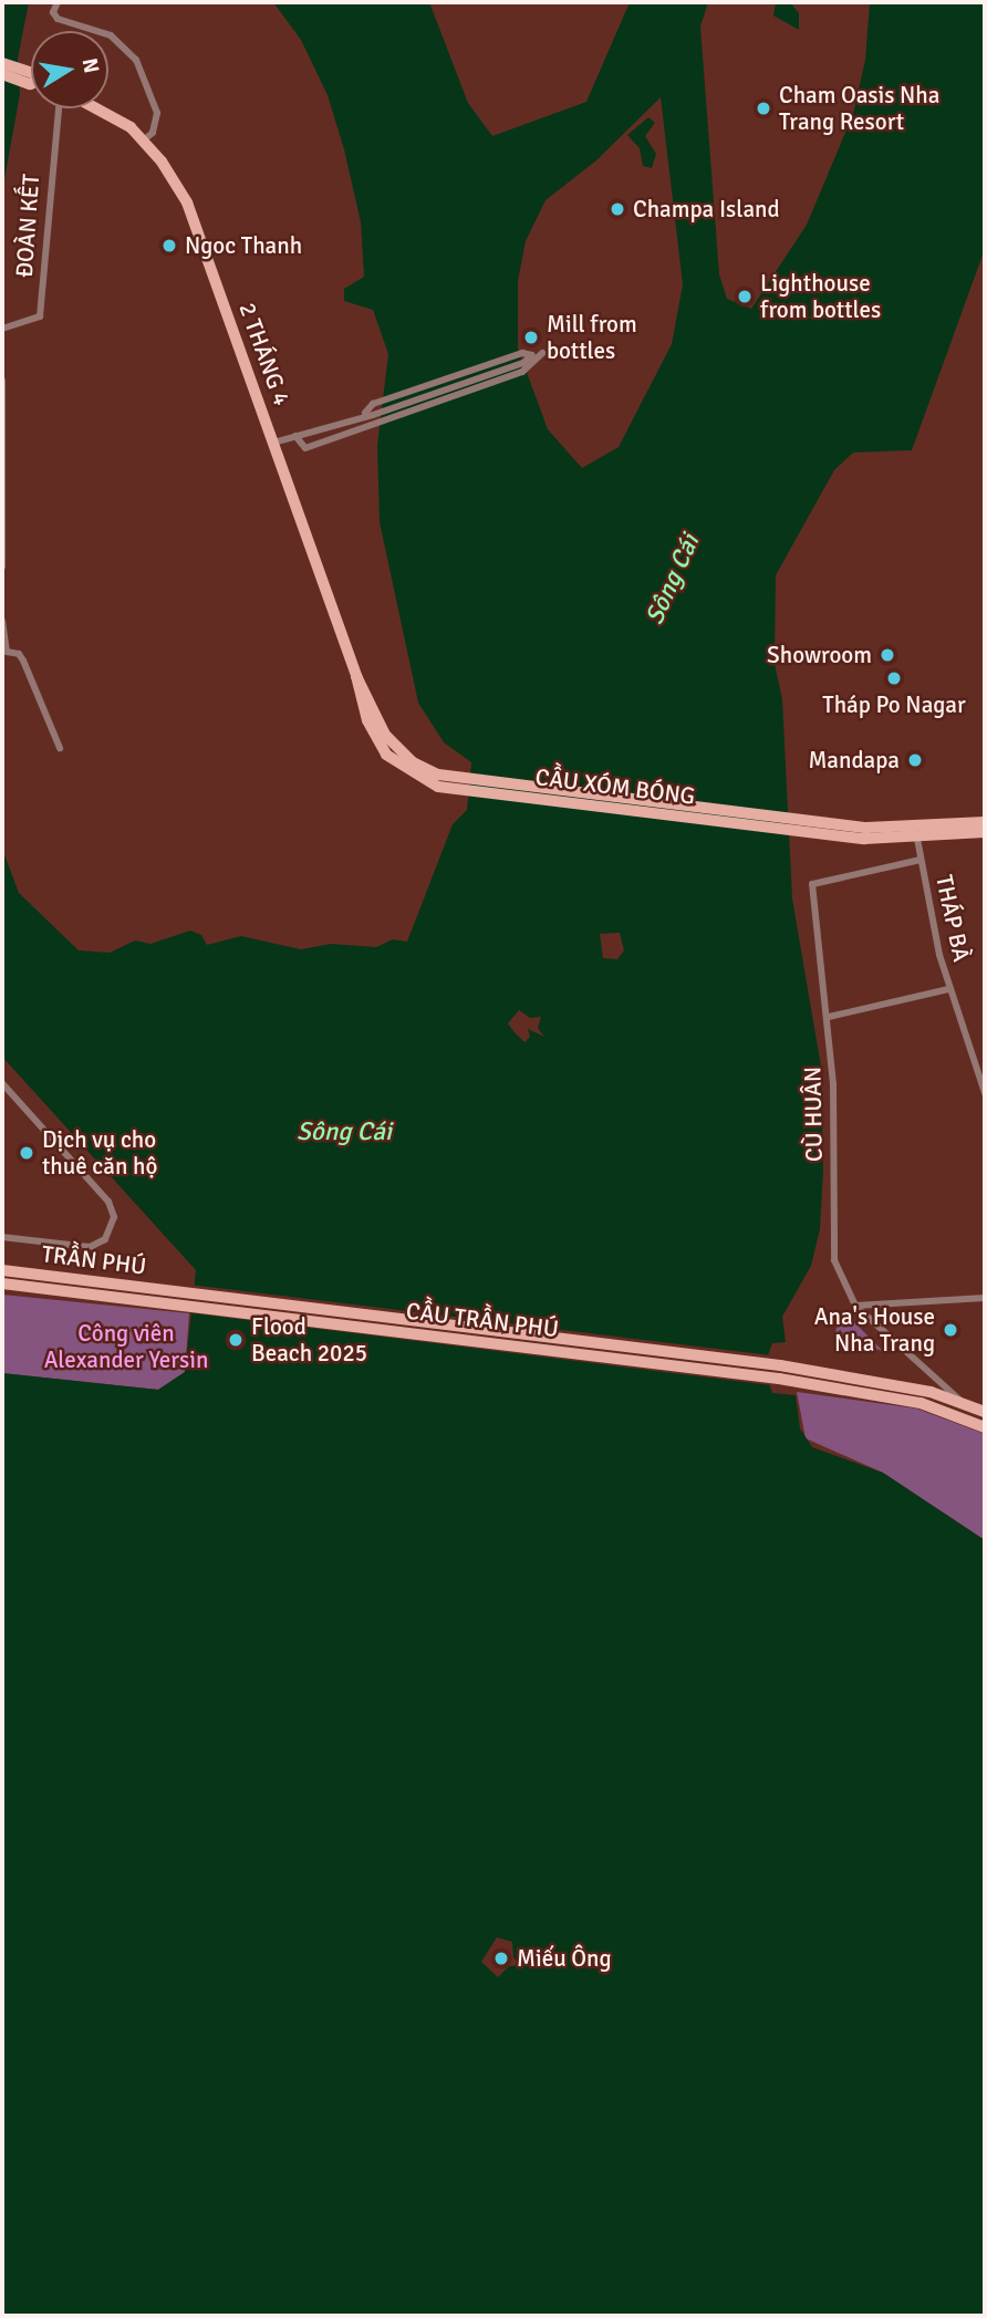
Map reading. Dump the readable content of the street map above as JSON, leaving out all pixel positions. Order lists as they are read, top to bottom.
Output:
{
  "streets": {
    "main road": [
      "2 THÁNG 4",
      "CẦU XÓM BÓNG",
      "TRẦN PHÚ",
      "CẦU TRẦN PHÚ"
    ],
    "street": ["ĐOÀN KẾT", "THÁP BÀ", "CÙ HUÂN"]
  },
  "crossings": [
    ["2 THÁNG 4", "CẦU XÓM BÓNG"],
    ["THÁP BÀ", "CÙ HUÂN"],
    ["CÙ HUÂN", "CẦU TRẦN PHÚ"],
    ["TRẦN PHÚ", "CẦU TRẦN PHÚ"]
  ],
  "water": ["Sông Cái"],
  "parks": ["Công viên Alexander Yersin"],
  "places": [
    "Cham Oasis Nha Trang Resort",
    "Champa Island",
    "Ngoc Thanh",
    "Lighthouse from bottles",
    "Mill from bottles",
    "Showroom",
    "Tháp Po Nagar",
    "Mandapa",
    "Dịch vụ cho thuê căn hộ",
    "Ana's House Nha Trang",
    "Flood Beach 2025",
    "Miếu Ông"
  ],
  "north": "right"
}
